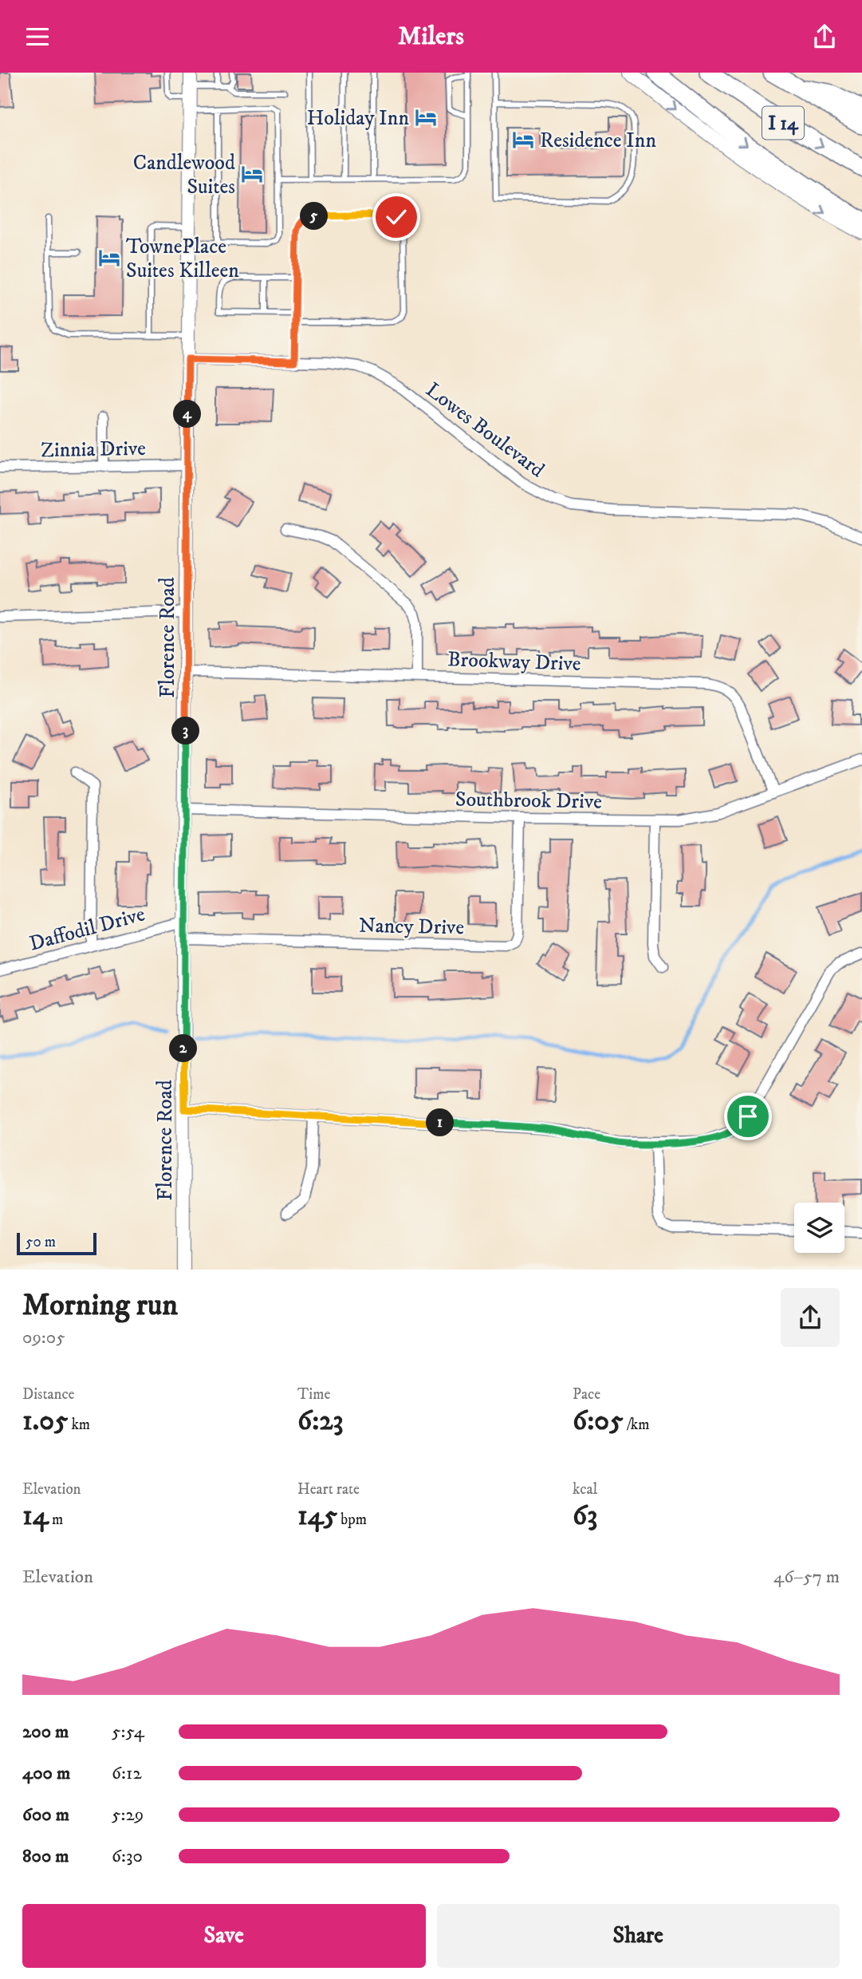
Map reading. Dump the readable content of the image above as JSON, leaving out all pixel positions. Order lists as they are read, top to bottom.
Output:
{
  "streets": {
    "highway": ["I 14"],
    "street": [
      "Lowes Boulevard",
      "Zinnia Drive",
      "Florence Road",
      "Brookway Drive",
      "Southbrook Drive",
      "Nancy Drive",
      "Daffodil Drive"
    ]
  },
  "crossings": [
    ["Lowes Boulevard", "Florence Road"],
    ["Zinnia Drive", "Florence Road"],
    ["Florence Road", "Brookway Drive"],
    ["Florence Road", "Southbrook Drive"],
    ["Florence Road", "Nancy Drive"],
    ["Florence Road", "Daffodil Drive"],
    ["Brookway Drive", "Southbrook Drive"],
    ["Southbrook Drive", "Nancy Drive"]
  ],
  "places": {
    "hotel": [
      "Holiday Inn",
      "Residence Inn",
      "Candlewood Suites",
      "TownePlace Suites Killeen"
    ]
  },
  "scale_bar": "50 m",
  "page": {
    "header": "Milers",
    "pins": [
      "5",
      "4",
      "3",
      "2",
      "1"
    ],
    "scale": "50 m",
    "heading": ["Morning run", "09:05"],
    "stats": [
      ["Distance", "1.05 km"],
      ["Time", "6:23"],
      ["Pace", "6:05 /km"],
      ["Elevation", "14 m"],
      ["Heart rate", "145 bpm"],
      ["kcal", "63"]
    ],
    "chart": ["Elevation", "46–57 m"],
    "list": [
      {
        "name": "200 m",
        "note": "5:54"
      },
      {
        "name": "400 m",
        "note": "6:12"
      },
      {
        "name": "600 m",
        "note": "5:29"
      },
      {
        "name": "800 m",
        "note": "6:30"
      }
    ],
    "buttons": ["Save", "Share"]
  }
}
